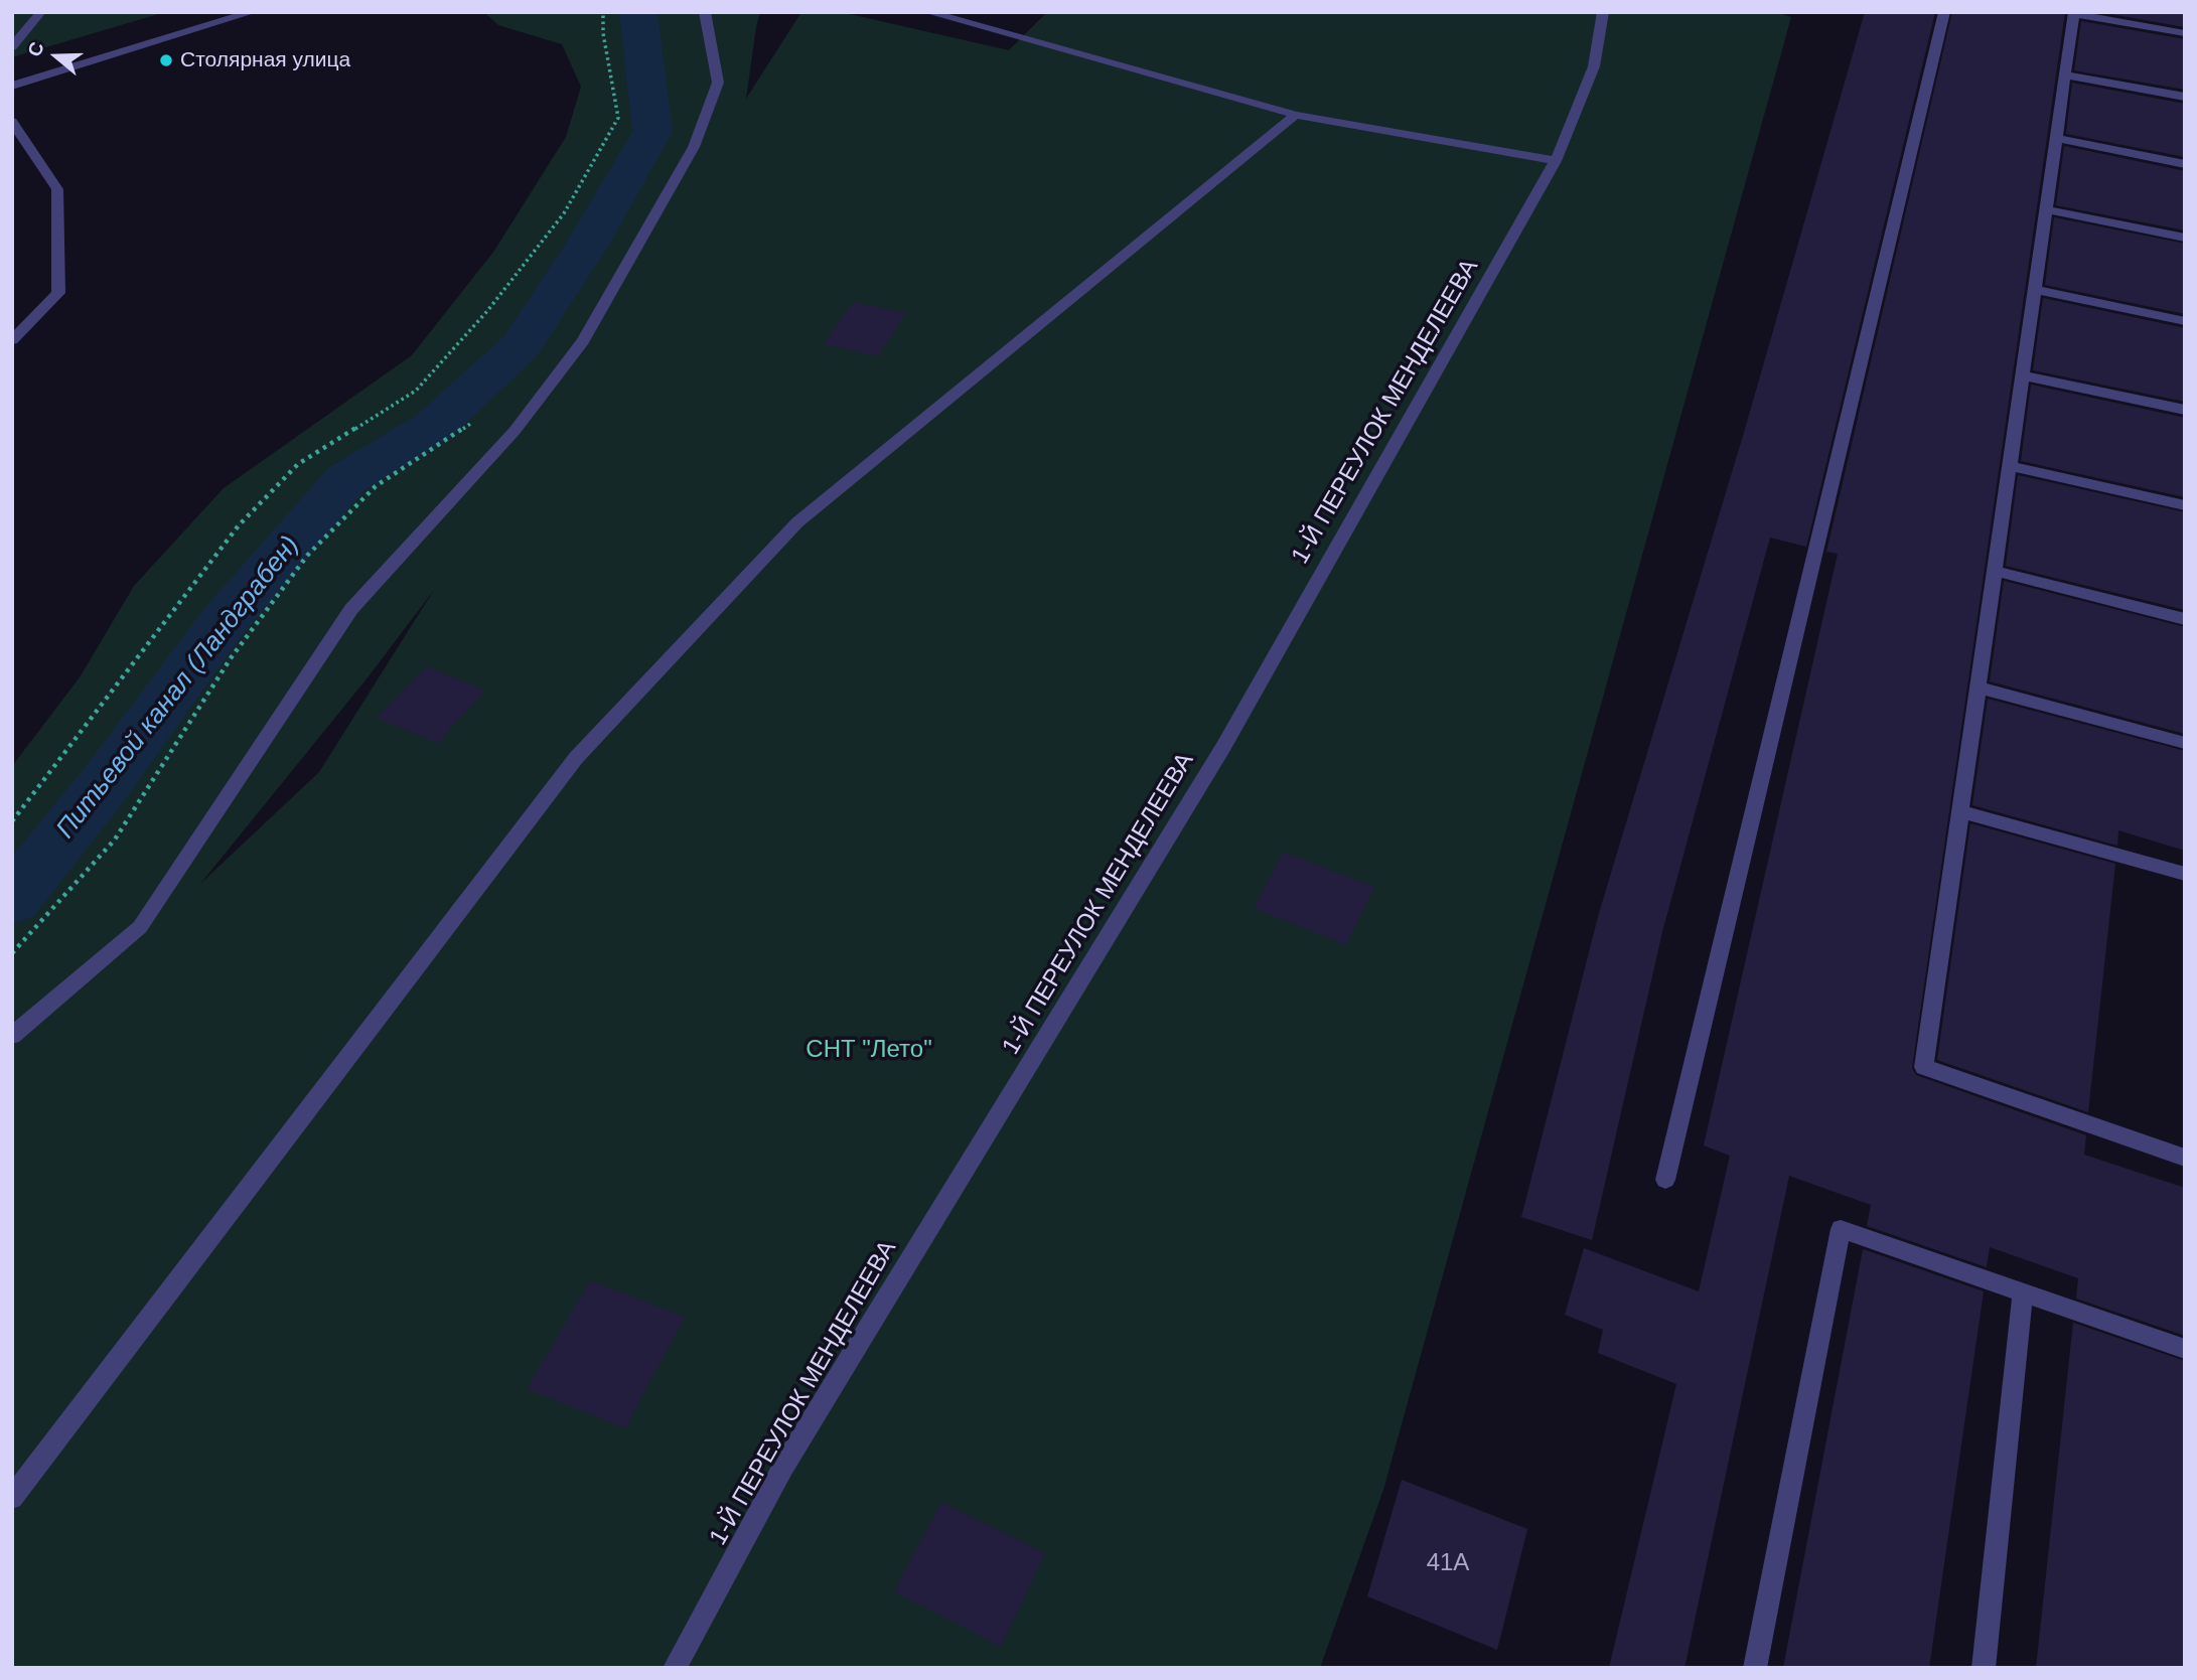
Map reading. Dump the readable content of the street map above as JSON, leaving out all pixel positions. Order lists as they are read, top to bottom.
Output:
{
  "streets": {
    "street": ["1-Й ПЕРЕУЛОК МЕНДЕЛЕЕВА"]
  },
  "water": ["Питьевой канал (Ландграбен)"],
  "parks": ["СНТ \"Лето\""],
  "places": ["Столярная улица"],
  "house_numbers": ["41А"],
  "north": "left"
}
